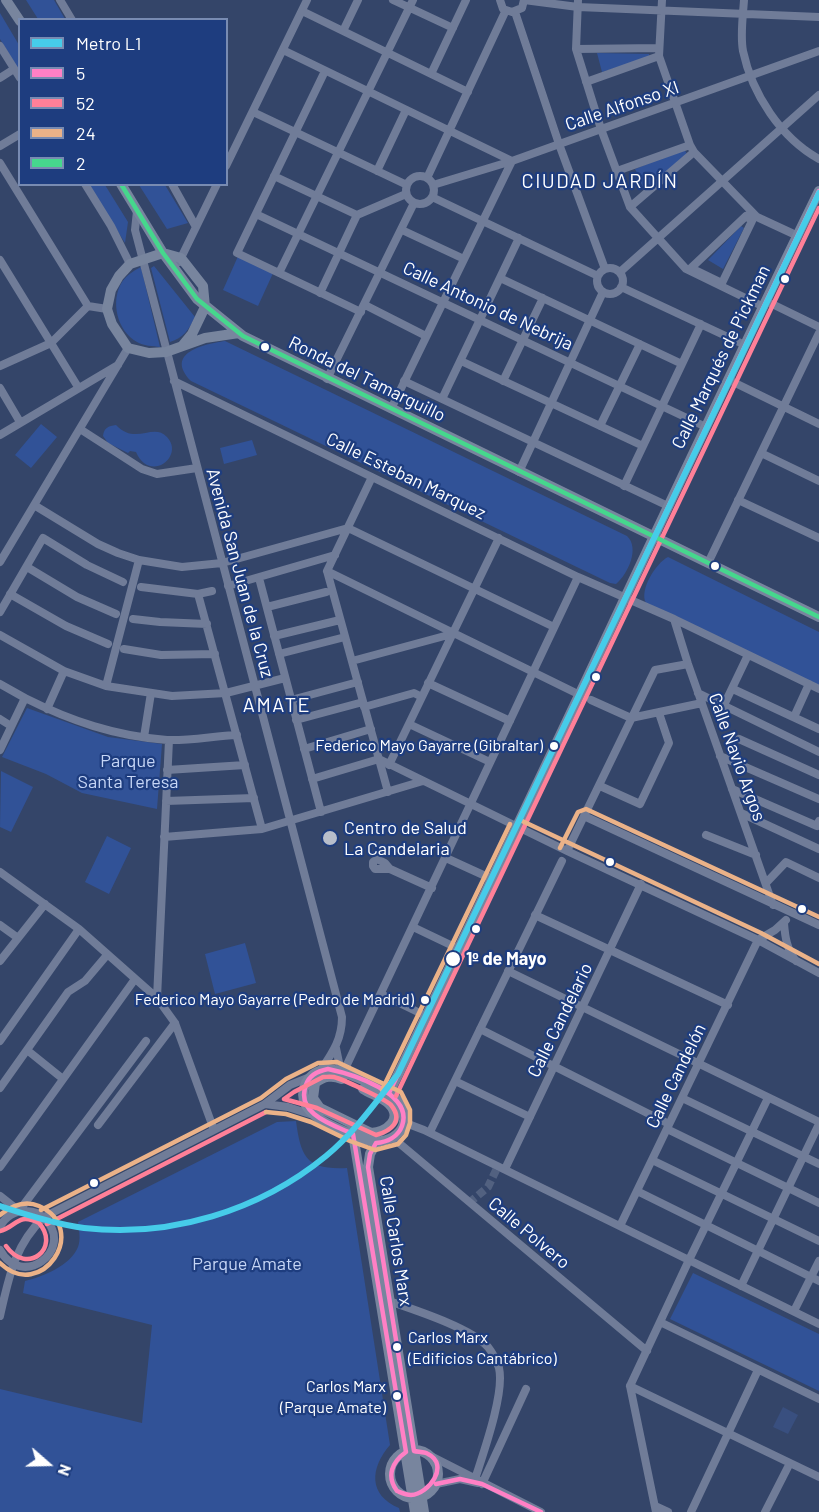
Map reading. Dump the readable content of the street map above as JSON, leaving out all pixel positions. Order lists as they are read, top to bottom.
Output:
{
  "streets": {
    "main road": ["Calle Marqués de Pickman", "Ronda del Tamarguillo", "Calle Carlos Marx"],
    "street": [
      "Calle Alfonso XI",
      "Calle Antonio de Nebrija",
      "Calle Esteban Marquez",
      "Avenida San Juan de la Cruz",
      "Calle Navio Argos",
      "Calle Candelario",
      "Calle Candelón",
      "Calle Polvero"
    ]
  },
  "crossings": [
    ["Calle Antonio de Nebrija", "Calle Marqués de Pickman"],
    ["Calle Marqués de Pickman", "Ronda del Tamarguillo"],
    ["Calle Marqués de Pickman", "Calle Esteban Marquez"],
    ["Ronda del Tamarguillo", "Avenida San Juan de la Cruz"],
    ["Calle Esteban Marquez", "Avenida San Juan de la Cruz"],
    ["Calle Esteban Marquez", "Calle Navio Argos"]
  ],
  "districts": ["CIUDAD JARDÍN", "AMATE"],
  "parks": ["Parque Santa Teresa", "Parque Amate"],
  "places": [
    "Federico Mayo Gayarre (Gibraltar)",
    "Centro de Salud La Candelaria",
    "1º de Mayo",
    "Federico Mayo Gayarre (Pedro de Madrid)",
    "Carlos Marx (Edificios Cantábrico)",
    "Carlos Marx (Parque Amate)"
  ],
  "lines": [
    "transit line 2",
    "transit line 5",
    "metro line L1",
    "transit line 52",
    "transit line 24"
  ],
  "legend": [
    "Metro L1",
    "5",
    "52",
    "24",
    "2"
  ],
  "north": "right"
}
